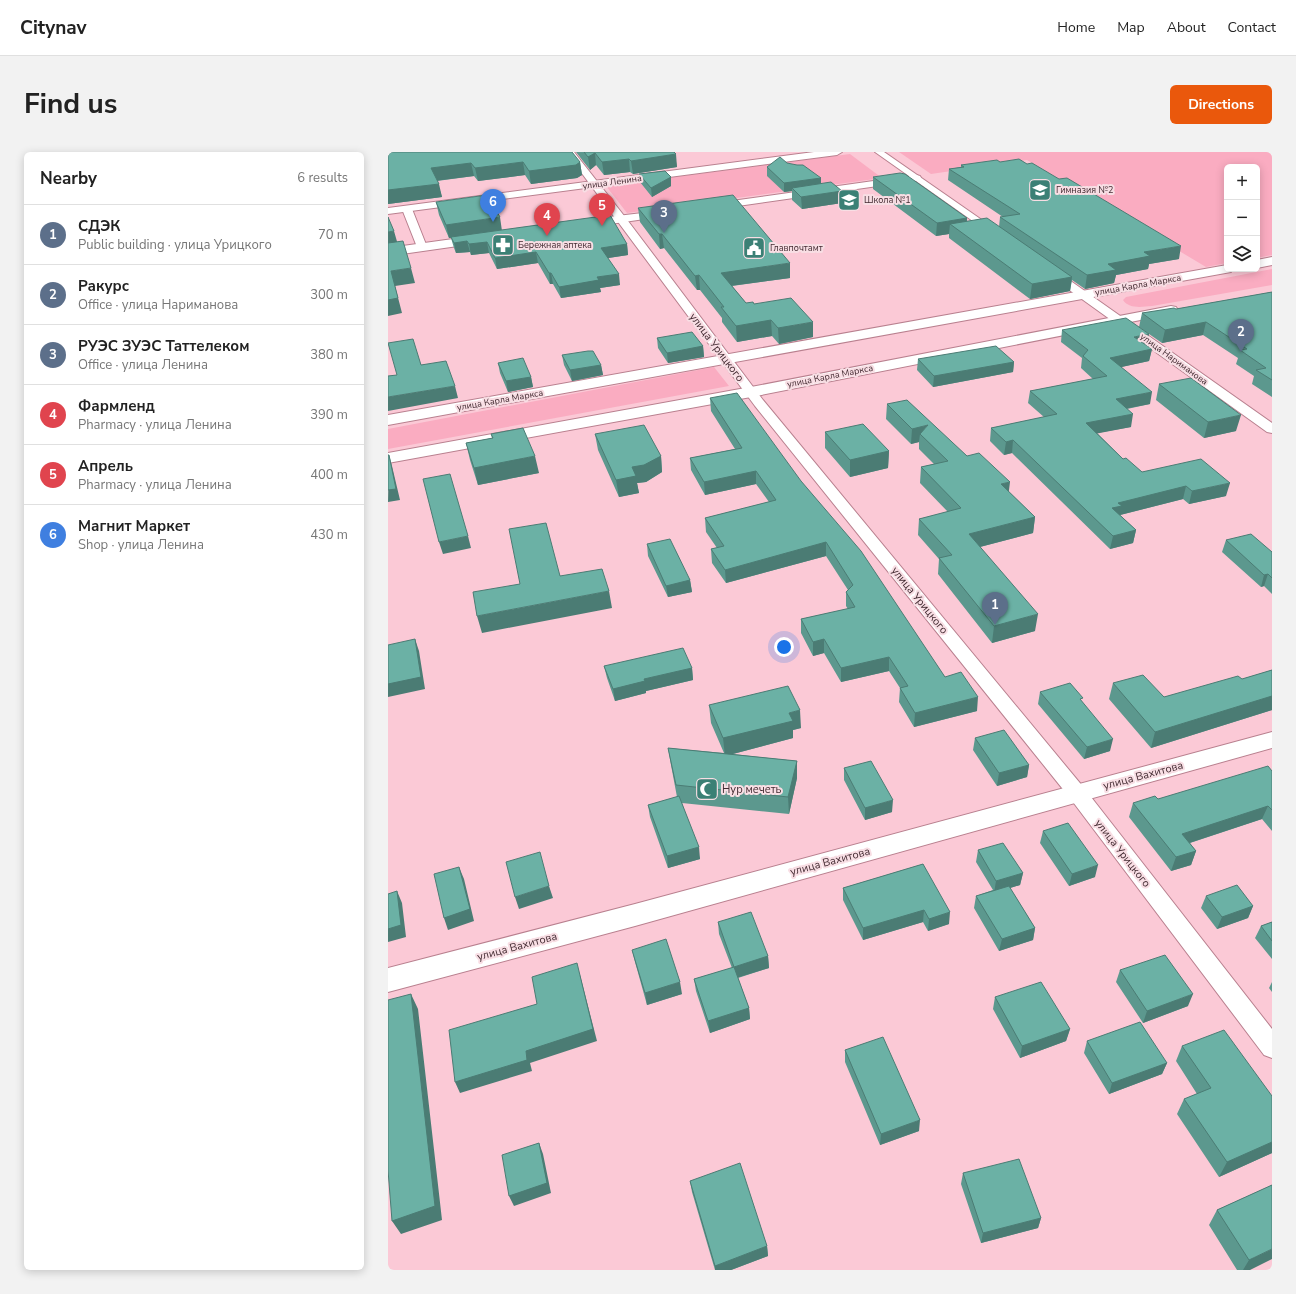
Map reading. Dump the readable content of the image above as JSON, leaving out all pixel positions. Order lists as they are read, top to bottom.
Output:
{
  "streets": {
    "main road": ["улица Ленина", "улица Карла Маркса", "улица Вахитова"],
    "street": ["улица Урицкого", "улица Нариманова"]
  },
  "crossings": [
    ["улица Ленина", "улица Урицкого"],
    ["улица Карла Маркса", "улица Урицкого"],
    ["улица Карла Маркса", "улица Нариманова"],
    ["улица Урицкого", "улица Вахитова"]
  ],
  "places": {
    "school or university": ["Гимназия №2", "Школа №1"],
    "pharmacy": ["Бережная аптека"],
    "public building": ["Главпочтамт"],
    "mosque": ["Нур мечеть"]
  },
  "page": {
    "header": "Citynav",
    "nav": [
      "Home",
      "Map",
      "About",
      "Contact"
    ],
    "title": "Find us",
    "buttons": "Directions",
    "heading": ["Nearby", "6 results"],
    "map_buttons": ["+", "−"],
    "pins": [
      "6",
      "5",
      "3",
      "4",
      "2",
      "1"
    ],
    "list": [
      {
        "mark": "1",
        "name": "СДЭК",
        "note": "Public building · улица Урицкого",
        "value": "70 m"
      },
      {
        "mark": "2",
        "name": "Ракурс",
        "note": "Office · улица Нариманова",
        "value": "300 m"
      },
      {
        "mark": "3",
        "name": "РУЭС ЗУЭС Таттелеком",
        "note": "Office · улица Ленина",
        "value": "380 m"
      },
      {
        "mark": "4",
        "name": "Фармленд",
        "note": "Pharmacy · улица Ленина",
        "value": "390 m"
      },
      {
        "mark": "5",
        "name": "Апрель",
        "note": "Pharmacy · улица Ленина",
        "value": "400 m"
      },
      {
        "mark": "6",
        "name": "Магнит Маркет",
        "note": "Shop · улица Ленина",
        "value": "430 m"
      }
    ]
  }
}
